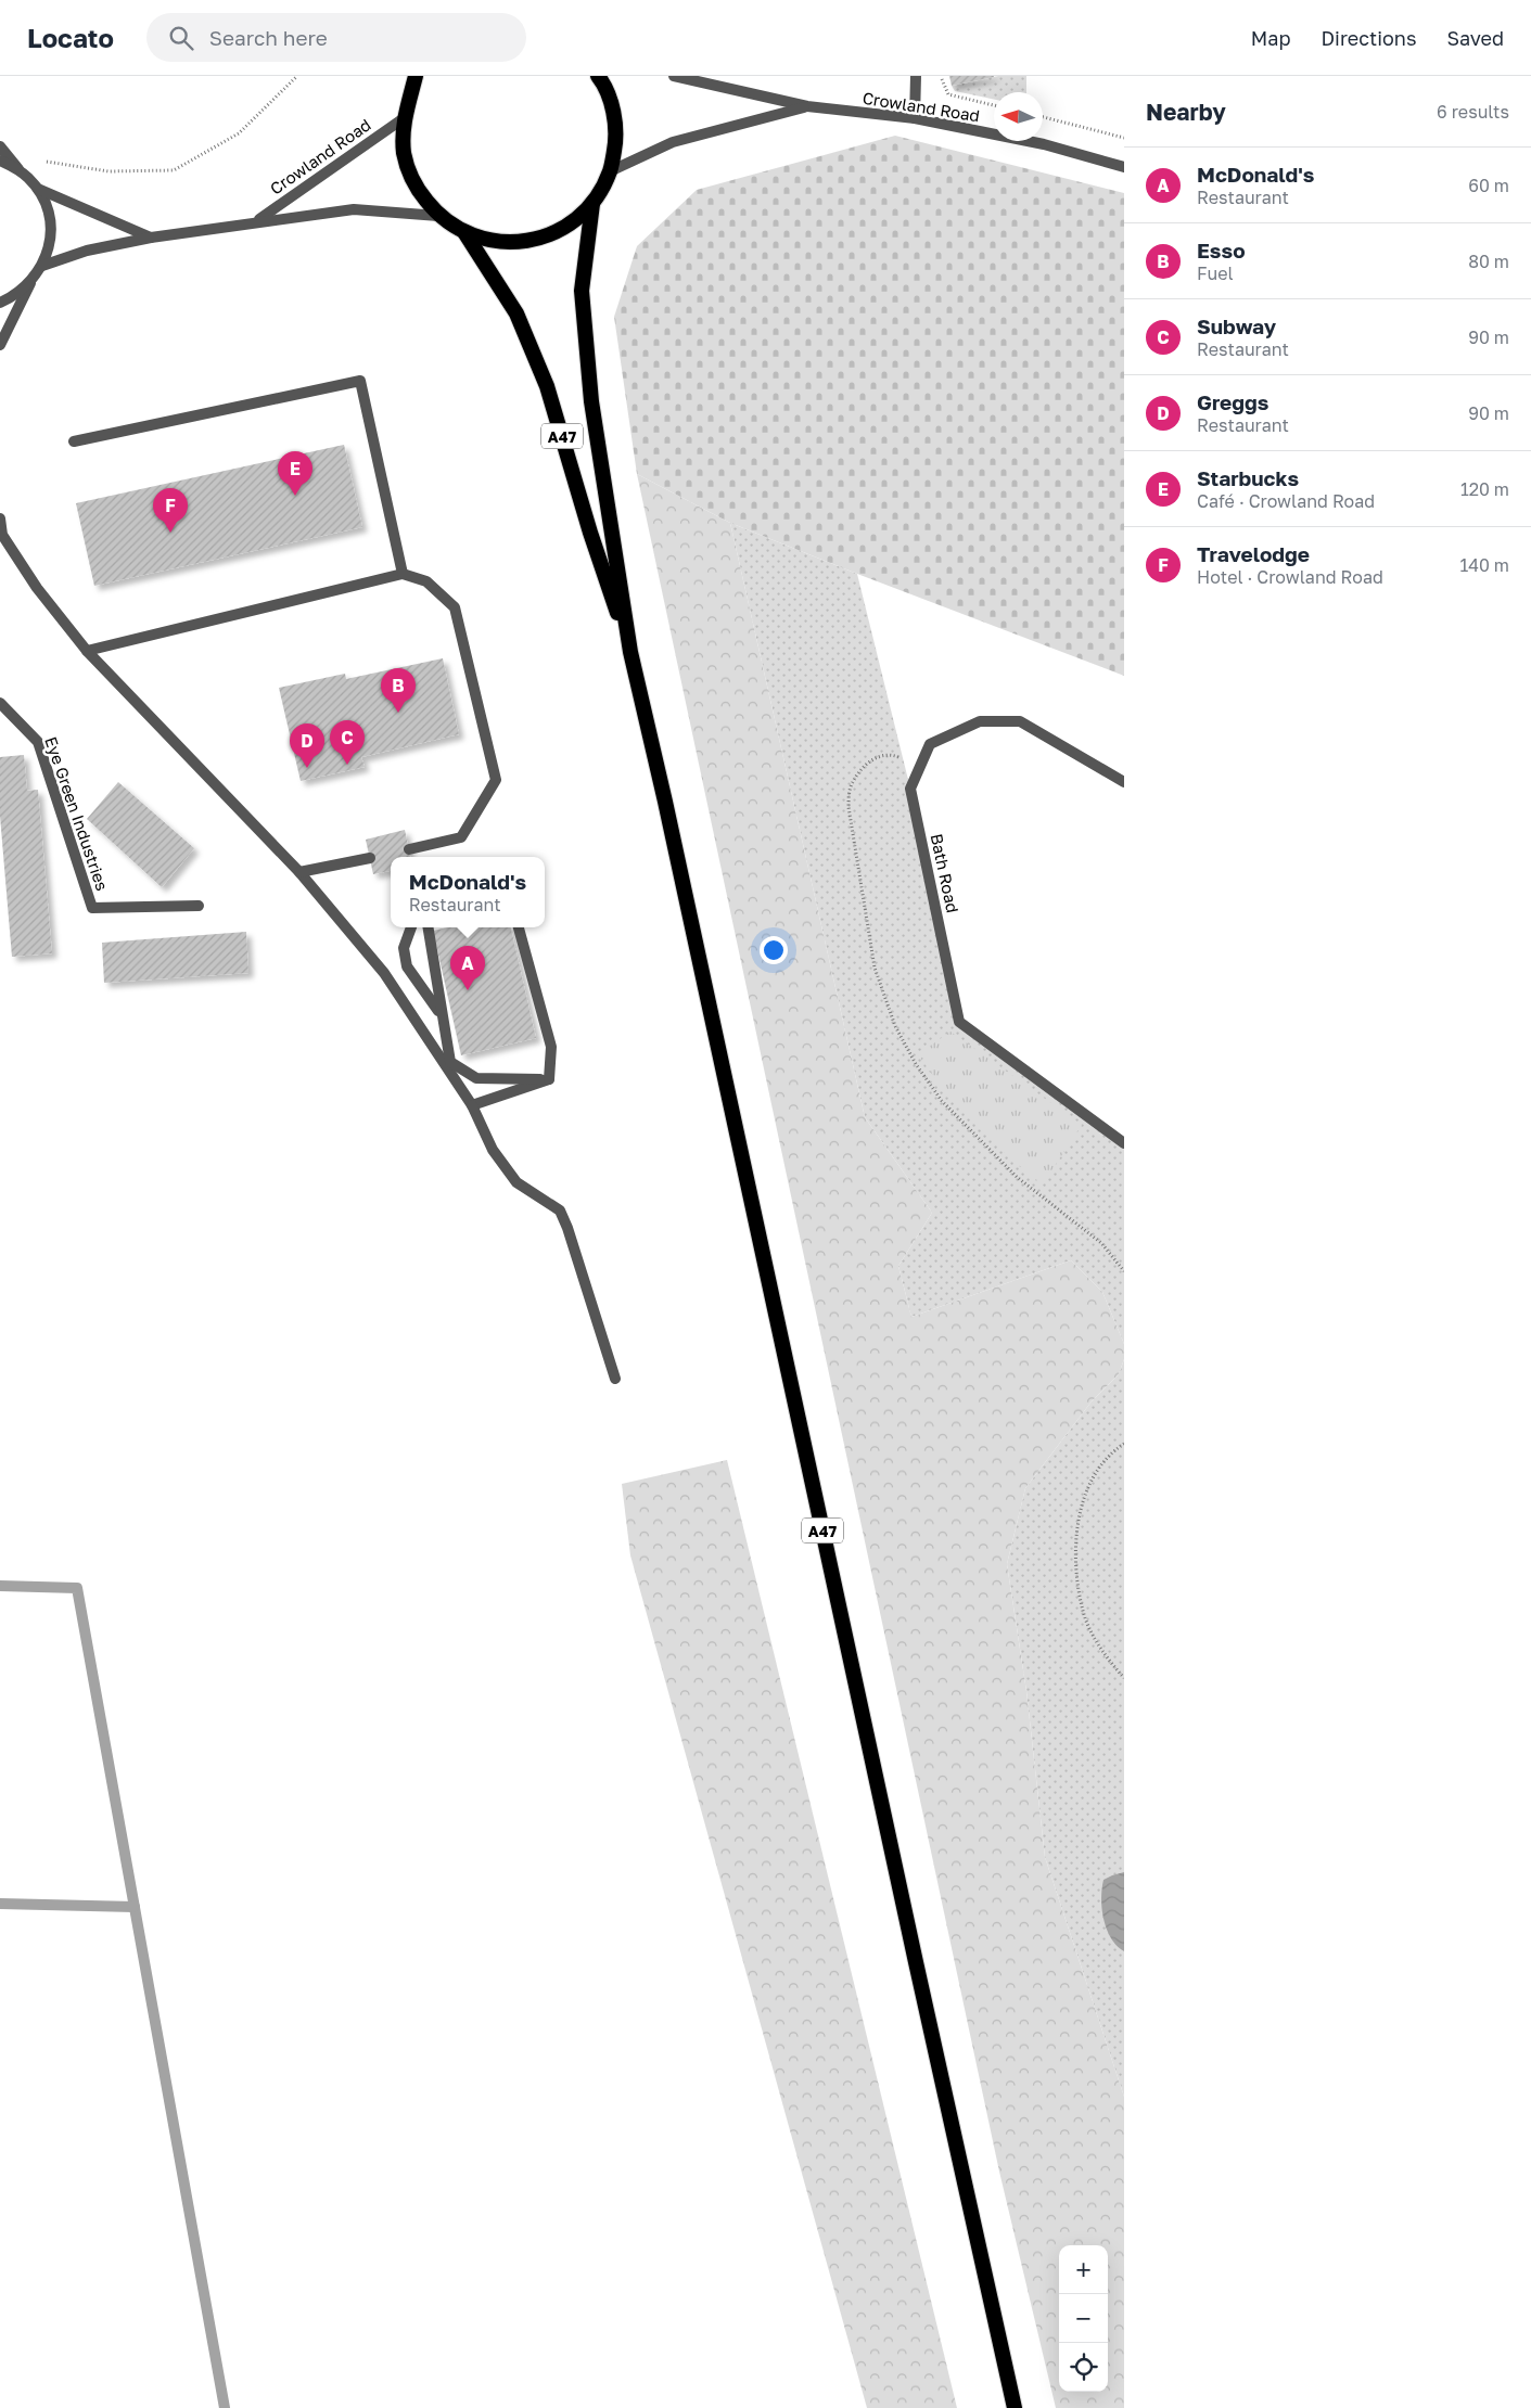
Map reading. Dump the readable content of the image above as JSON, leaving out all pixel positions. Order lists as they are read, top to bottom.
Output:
{
  "streets": {
    "highway": ["A47"],
    "street": ["Crowland Road", "Eye Green Industries", "Bath Road"]
  },
  "north": "left",
  "page": {
    "header": "Locato",
    "search": "Search here",
    "nav": ["Map", "Directions", "Saved"],
    "heading": ["Nearby", "6 results"],
    "list": [
      {
        "mark": "A",
        "name": "McDonald's",
        "note": "Restaurant",
        "value": "60 m"
      },
      {
        "mark": "B",
        "name": "Esso",
        "note": "Fuel",
        "value": "80 m"
      },
      {
        "mark": "C",
        "name": "Subway",
        "note": "Restaurant",
        "value": "90 m"
      },
      {
        "mark": "D",
        "name": "Greggs",
        "note": "Restaurant",
        "value": "90 m"
      },
      {
        "mark": "E",
        "name": "Starbucks",
        "note": "Café · Crowland Road",
        "value": "120 m"
      },
      {
        "mark": "F",
        "name": "Travelodge",
        "note": "Hotel · Crowland Road",
        "value": "140 m"
      }
    ],
    "pins": [
      "E",
      "F",
      "B",
      "C",
      "D",
      "A"
    ],
    "popup": ["McDonald's", "Restaurant"],
    "map_buttons": ["+", "−"]
  }
}
